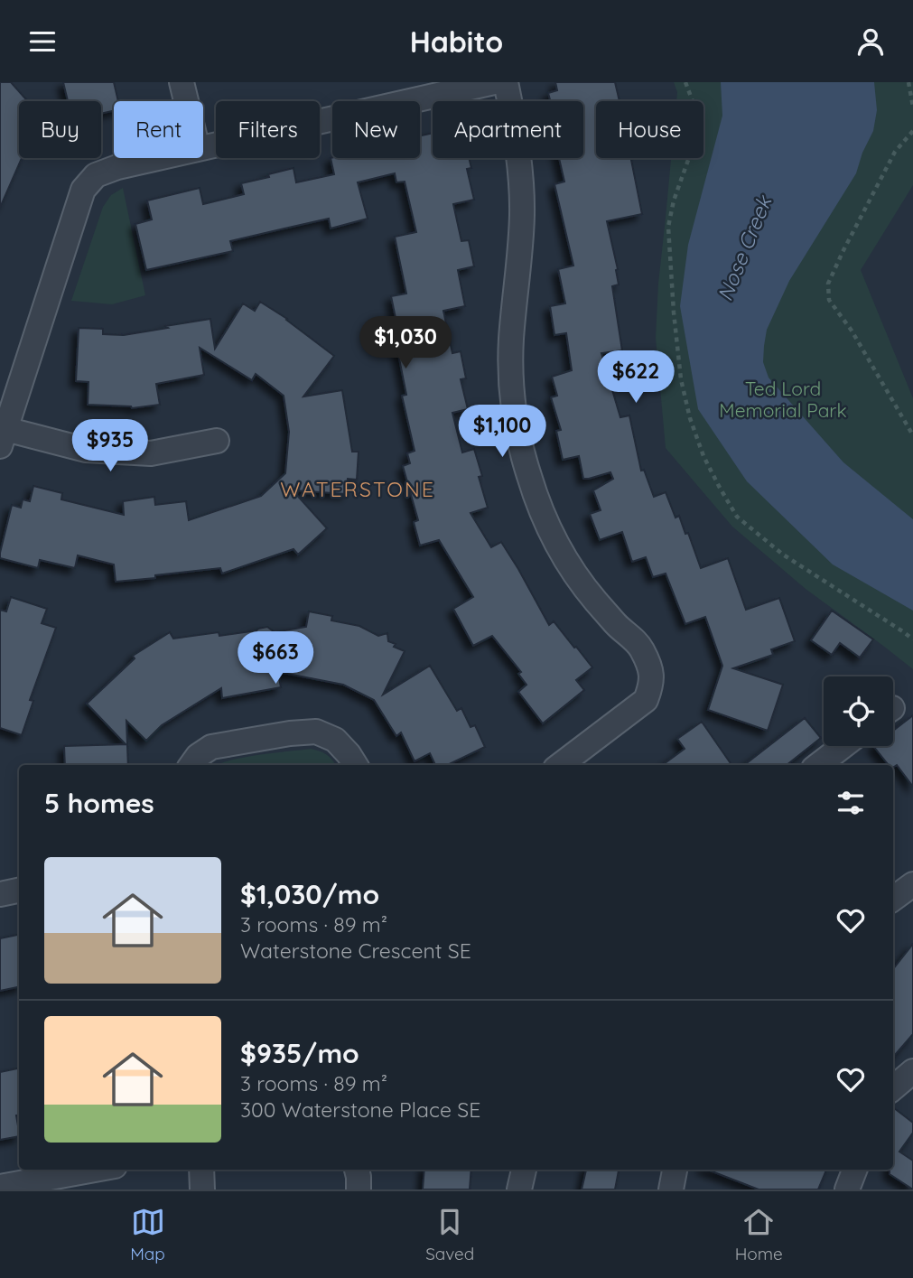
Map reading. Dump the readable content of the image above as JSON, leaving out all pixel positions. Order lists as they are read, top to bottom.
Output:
{
  "districts": ["WATERSTONE"],
  "water": ["Nose Creek"],
  "parks": ["Ted Lord Memorial Park"],
  "page": {
    "header": "Habito",
    "chip": [
      "Buy",
      "Rent",
      "Filters",
      "New",
      "Apartment",
      "House"
    ],
    "price": [
      "$1,030",
      "$622",
      "$1,100",
      "$935",
      "$663"
    ],
    "heading": "5 homes",
    "list": [
      {
        "name": "$1,030/mo",
        "note": "3 rooms · 89 m² · Waterstone Crescent SE"
      },
      {
        "name": "$935/mo",
        "note": "3 rooms · 89 m² · 300 Waterstone Place SE"
      }
    ],
    "tabs": ["Map", "Saved", "Home"]
  }
}
